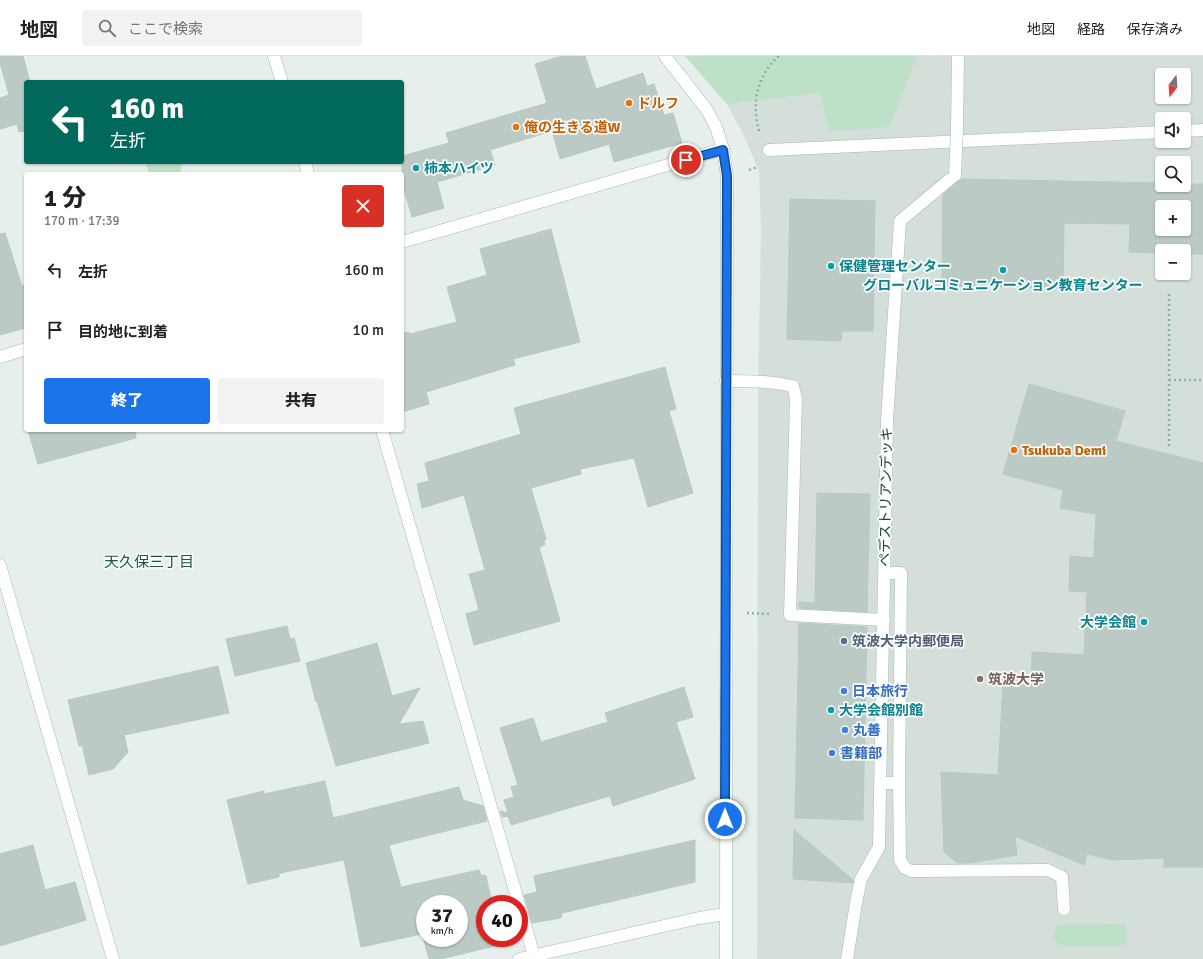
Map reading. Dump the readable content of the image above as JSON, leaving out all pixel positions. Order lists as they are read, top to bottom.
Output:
{
  "streets": {
    "street": ["ペデストリアンデッキ"]
  },
  "districts": ["天久保三丁目"],
  "places": [
    "ドルフ",
    "俺の生きる道W",
    "柿本ハイツ",
    "保健管理センター",
    "グローバルコミュニケーション教育センター",
    "Tsukuba Demi",
    "大学会館",
    "筑波大学内郵便局",
    "筑波大学",
    "日本旅行",
    "大学会館別館",
    "丸善",
    "書籍部"
  ],
  "north": "bottom",
  "page": {
    "header": "地図",
    "search": "ここで検索",
    "nav": ["地図", "経路", "保存済み"],
    "map_buttons": ["+", "−"],
    "turn": ["160 m", "左折"],
    "heading": ["1 分", "170 m · 17:39"],
    "list": [
      {
        "name": "左折",
        "value": "160 m"
      },
      {
        "name": "目的地に到着",
        "value": "10 m"
      }
    ],
    "buttons": ["終了", "共有"],
    "speed": "37 km/h",
    "limit": "40"
  }
}
